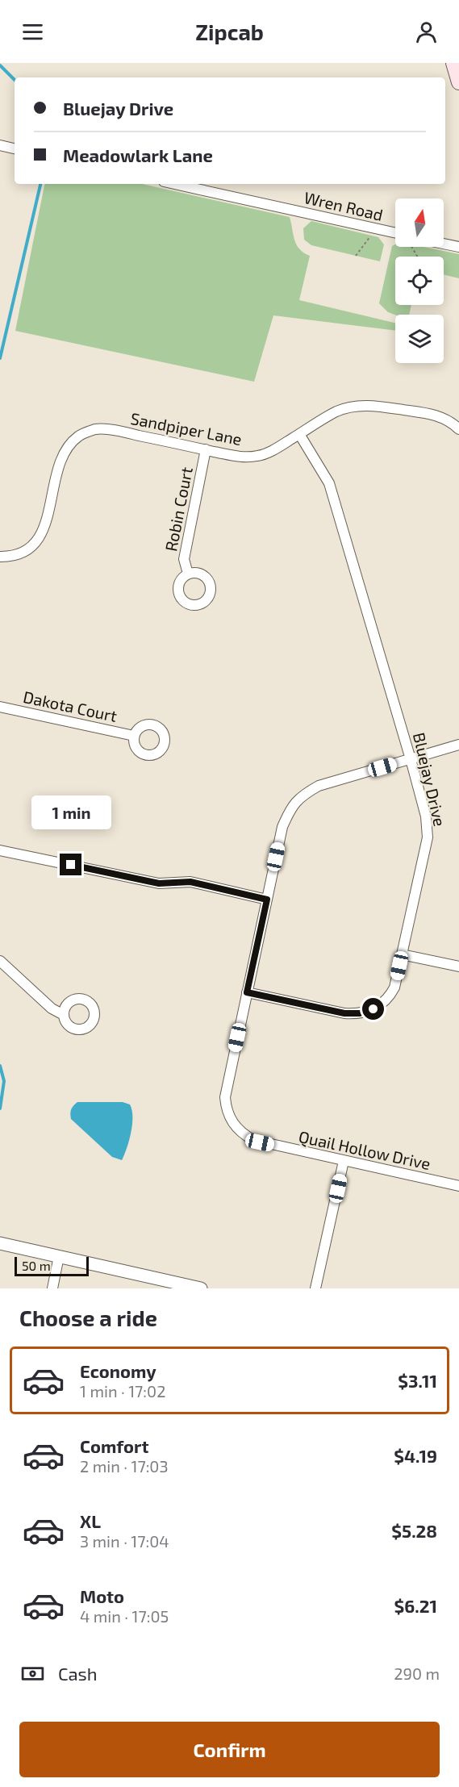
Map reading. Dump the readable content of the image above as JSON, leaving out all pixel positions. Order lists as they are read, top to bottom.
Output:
{
  "streets": {
    "street": [
      "Wren Road",
      "Sandpiper Lane",
      "Robin Court",
      "Dakota Court",
      "Bluejay Drive",
      "Quail Hollow Drive"
    ]
  },
  "crossings": [
    ["Sandpiper Lane", "Robin Court"],
    ["Sandpiper Lane", "Bluejay Drive"],
    ["Bluejay Drive", "Quail Hollow Drive"]
  ],
  "scale_bar": "50 m",
  "north": "top",
  "page": {
    "header": "Zipcab",
    "banner": ["Bluejay Drive", "Meadowlark Lane"],
    "bubble": "1 min",
    "scale": "50 m",
    "heading": "Choose a ride",
    "list": [
      {
        "name": "Economy",
        "note": "1 min · 17:02",
        "value": "$3.11"
      },
      {
        "name": "Comfort",
        "note": "2 min · 17:03",
        "value": "$4.19"
      },
      {
        "name": "XL",
        "note": "3 min · 17:04",
        "value": "$5.28"
      },
      {
        "name": "Moto",
        "note": "4 min · 17:05",
        "value": "$6.21"
      }
    ],
    "pay": ["Cash", "290 m"],
    "buttons": "Confirm"
  }
}
